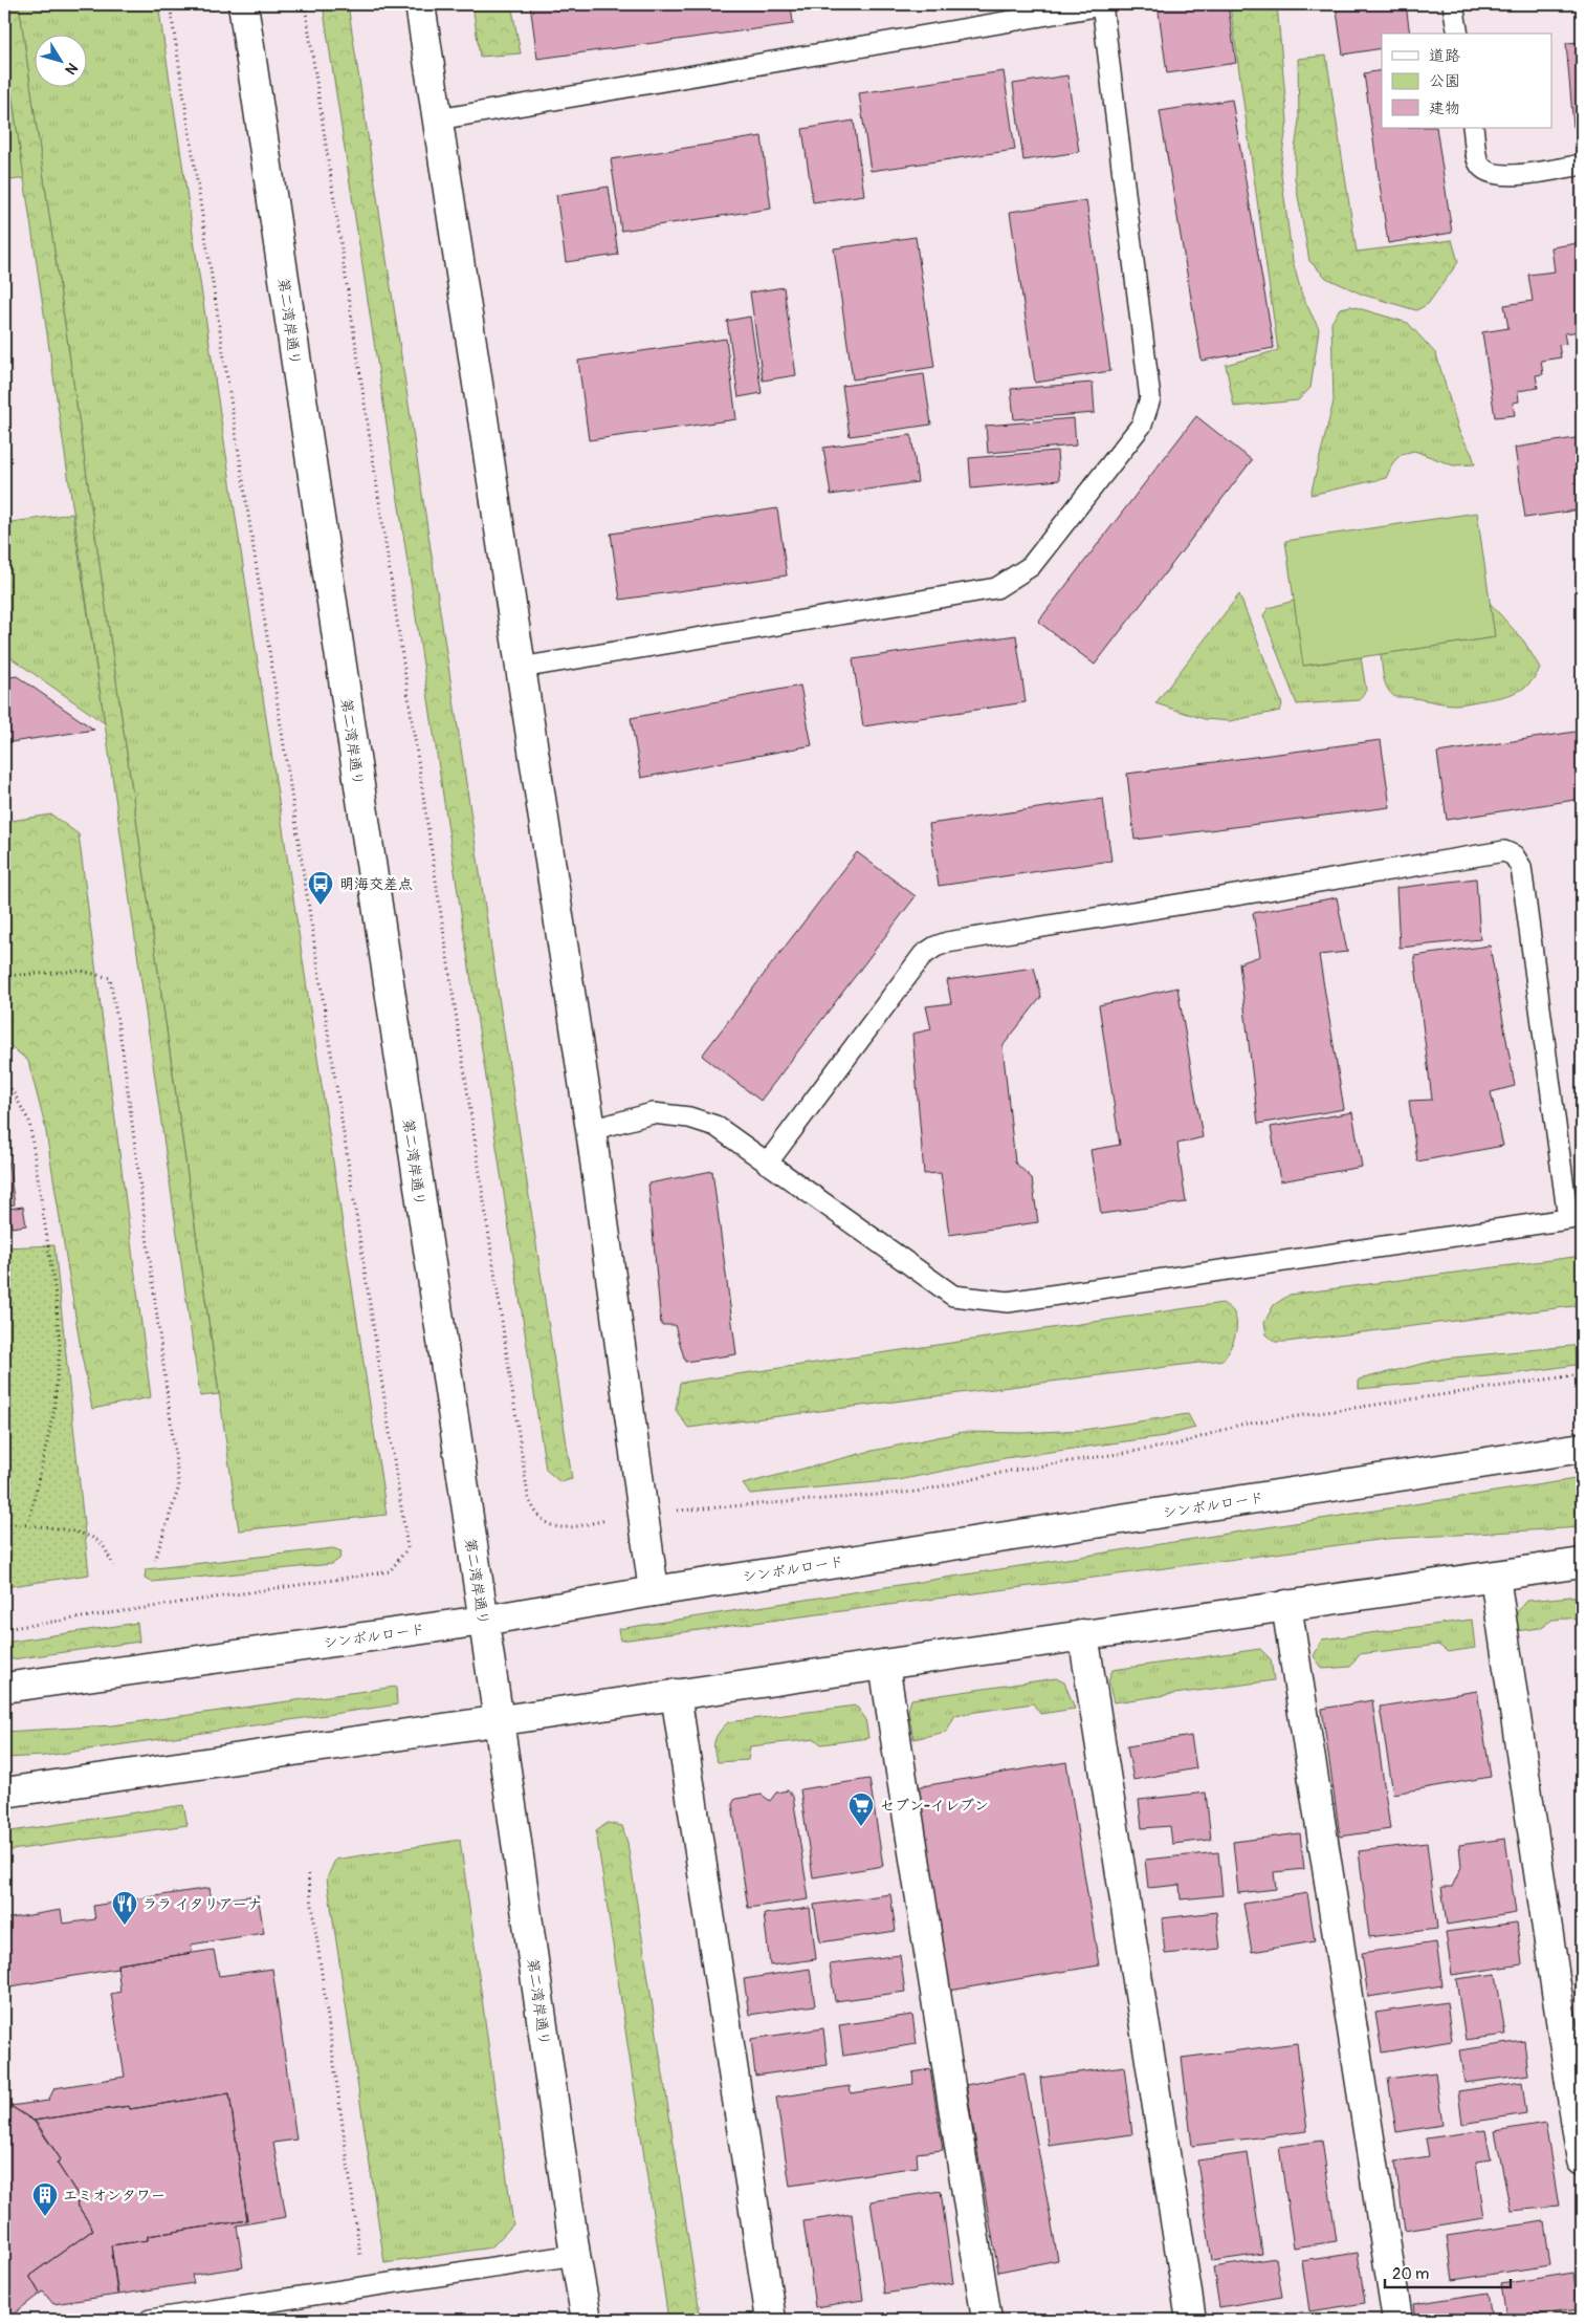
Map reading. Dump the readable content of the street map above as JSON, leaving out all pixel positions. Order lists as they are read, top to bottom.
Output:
{
  "streets": {
    "street": ["第二湾岸通り", "シンボルロード"]
  },
  "crossings": [
    ["第二湾岸通り", "シンボルロード"]
  ],
  "places": {
    "bus stop": ["明海交差点"],
    "supermarket": ["セブン-イレブン"],
    "restaurant": ["ララ イタリアーナ"],
    "building": ["エミオンタワー"]
  },
  "legend": ["道路", "公園", "建物"],
  "scale_bar": "20 m",
  "north": "bottom right"
}
